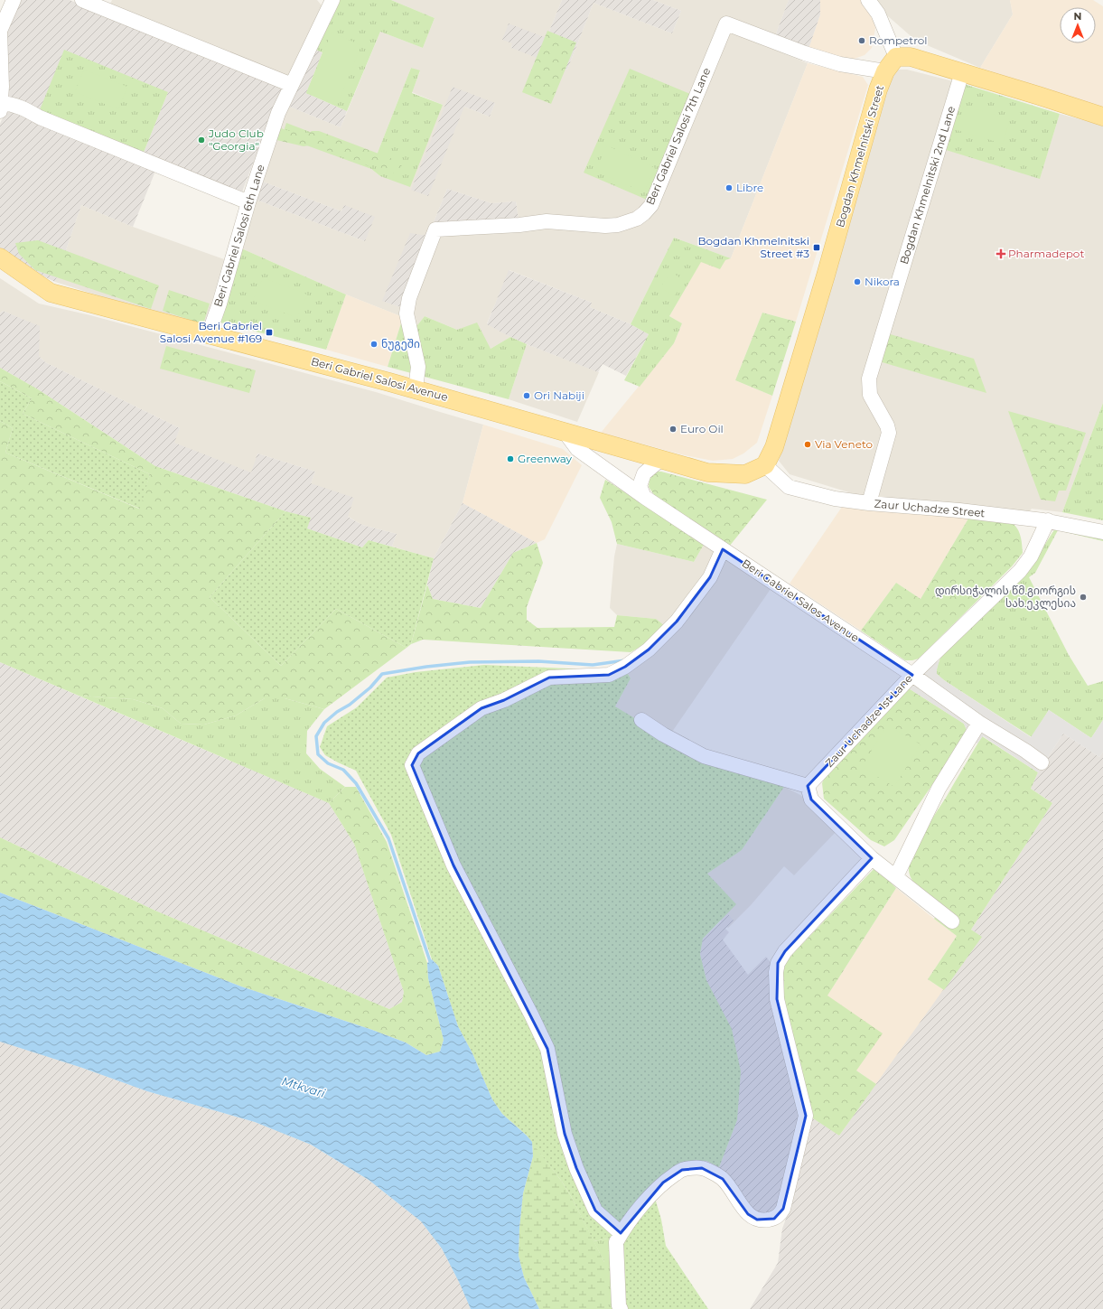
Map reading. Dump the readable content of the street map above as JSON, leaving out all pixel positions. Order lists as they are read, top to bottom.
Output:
{
  "streets": {
    "main road": ["Bogdan Khmelnitski Street", "Beri Gabriel Salosi Avenue"],
    "street": [
      "Beri Gabriel Salosi 7th Lane",
      "Bogdan Khmelnitski 2nd Lane",
      "Beri Gabriel Salosi 6th Lane",
      "Zaur Uchadze Street",
      "Beri Gabriel Salos Avenue",
      "Zaur Uchadze 1st Lane"
    ]
  },
  "crossings": [
    ["Beri Gabriel Salosi 7th Lane", "Bogdan Khmelnitski Street"],
    ["Beri Gabriel Salosi 7th Lane", "Beri Gabriel Salosi Avenue"],
    ["Bogdan Khmelnitski Street", "Beri Gabriel Salosi Avenue"],
    ["Bogdan Khmelnitski Street", "Zaur Uchadze Street"],
    ["Bogdan Khmelnitski 2nd Lane", "Zaur Uchadze Street"],
    ["Beri Gabriel Salosi 6th Lane", "Beri Gabriel Salosi Avenue"],
    ["Beri Gabriel Salosi Avenue", "Zaur Uchadze Street"],
    ["Beri Gabriel Salosi Avenue", "Beri Gabriel Salos Avenue"],
    ["Zaur Uchadze Street", "Zaur Uchadze 1st Lane"],
    ["Beri Gabriel Salos Avenue", "Zaur Uchadze 1st Lane"]
  ],
  "water": ["Mtkvari"],
  "places": {
    "other": [
      "Rompetrol",
      "Judo Club \"Georgia\"",
      "Libre",
      "Nikora",
      "ნუგეში",
      "Ori Nabiji",
      "Euro Oil",
      "Via Veneto",
      "Greenway",
      "დირსიჭალის წმ.გიორგის სახ.ეკლესია"
    ],
    "transit": ["Bogdan Khmelnitski Street #3", "Beri Gabriel Salosi Avenue #169"],
    "health": ["Pharmadepot"]
  },
  "north": "top"
}
